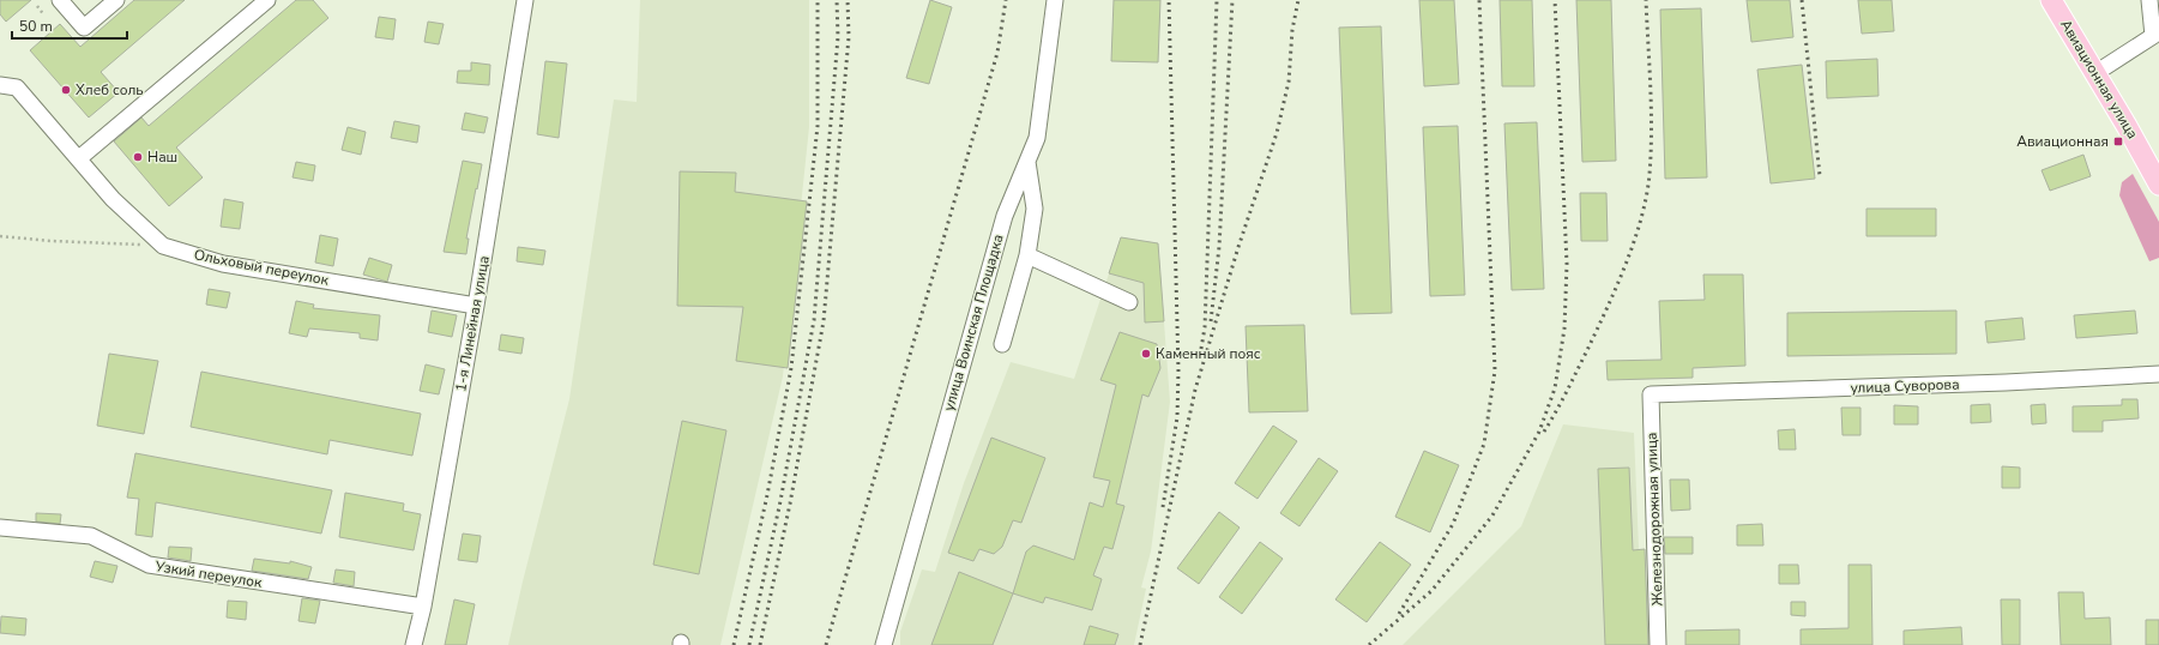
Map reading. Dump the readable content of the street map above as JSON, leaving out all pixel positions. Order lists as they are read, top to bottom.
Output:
{
  "streets": {
    "main road": ["Авиационная улица"],
    "street": [
      "Ольховый переулок",
      "улица Воинская Площадка",
      "1-я Линейная улица",
      "улица Суворова",
      "Железнодорожная улица",
      "Узкий переулок"
    ]
  },
  "crossings": [
    ["Ольховый переулок", "1-я Линейная улица"],
    ["1-я Линейная улица", "Узкий переулок"],
    ["улица Суворова", "Железнодорожная улица"]
  ],
  "places": {
    "other": ["Хлеб соль", "Наш", "Каменный пояс"],
    "transit": ["Авиационная"]
  },
  "scale_bar": "50 m"
}
